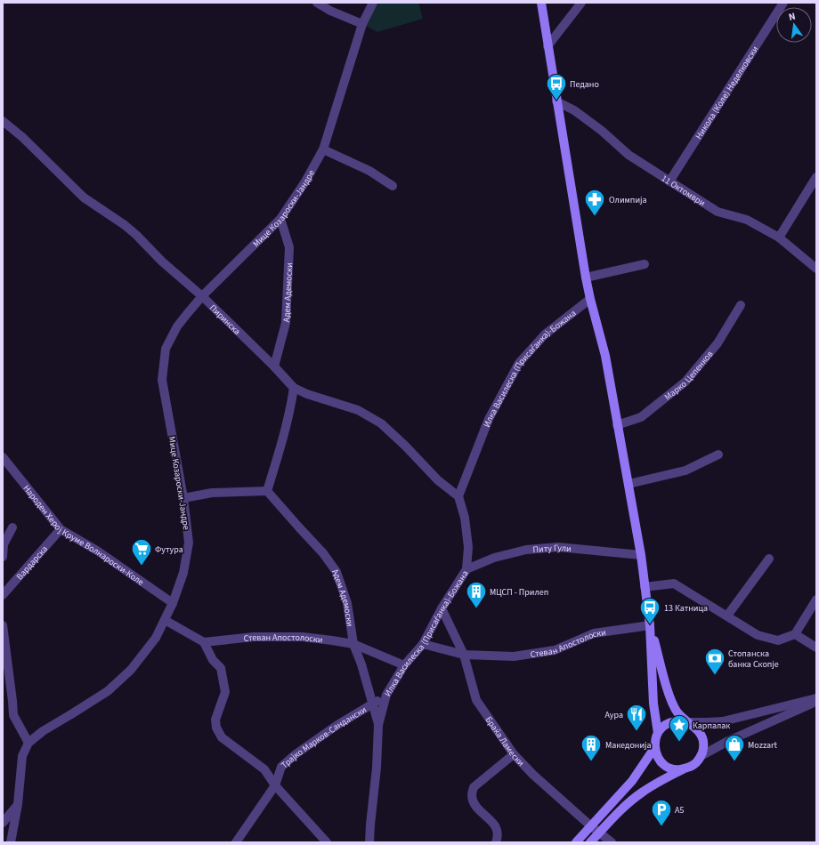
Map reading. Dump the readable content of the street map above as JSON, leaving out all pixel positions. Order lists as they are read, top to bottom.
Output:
{
  "streets": {
    "street": [
      "Никола (Коле) Неделковски",
      "11 Октомври",
      "Мице Козароски-Јандре",
      "Адем Адемоски",
      "Пиринска",
      "Илка Василеска (Присаѓанка)-Божана",
      "Марко Цепенков",
      "Народен Херој Круме Волнароски-Коле",
      "Питу Гули",
      "Вардарска",
      "Стеван Апостолоски",
      "Трајко Марков-Сандански",
      "Браќа Ламески"
    ]
  },
  "crossings": [
    ["Никола (Коле) Неделковски", "11 Октомври"],
    ["Мице Козароски-Јандре", "Адем Адемоски"],
    ["Мице Козароски-Јандре", "Пиринска"],
    ["Мице Козароски-Јандре", "Народен Херој Круме Волнароски-Коле"],
    ["Адем Адемоски", "Пиринска"],
    ["Адем Адемоски", "Илка Василеска (Присаѓанка)-Божана"],
    ["Адем Адемоски", "Стеван Апостолоски"],
    ["Адем Адемоски", "Трајко Марков-Сандански"],
    ["Пиринска", "Илка Василеска (Присаѓанка)-Божана"],
    ["Илка Василеска (Присаѓанка)-Божана", "Питу Гули"],
    ["Илка Василеска (Присаѓанка)-Божана", "Стеван Апостолоски"],
    ["Илка Василеска (Присаѓанка)-Божана", "Трајко Марков-Сандански"],
    ["Илка Василеска (Присаѓанка)-Божана", "Браќа Ламески"],
    ["Народен Херој Круме Волнароски-Коле", "Вардарска"],
    ["Стеван Апостолоски", "Браќа Ламески"]
  ],
  "places": {
    "bus stop": ["Педано", "13 Катница"],
    "pharmacy": ["Олимпија"],
    "supermarket": ["Футура"],
    "building": ["МЦСП - Прилеп", "Македонија"],
    "bank": ["Стопанска банка Скопје"],
    "restaurant": ["Аура"],
    "place": ["Карпалак"],
    "shop": ["Mozzart"],
    "parking": ["А5"]
  },
  "north": "top"
}
